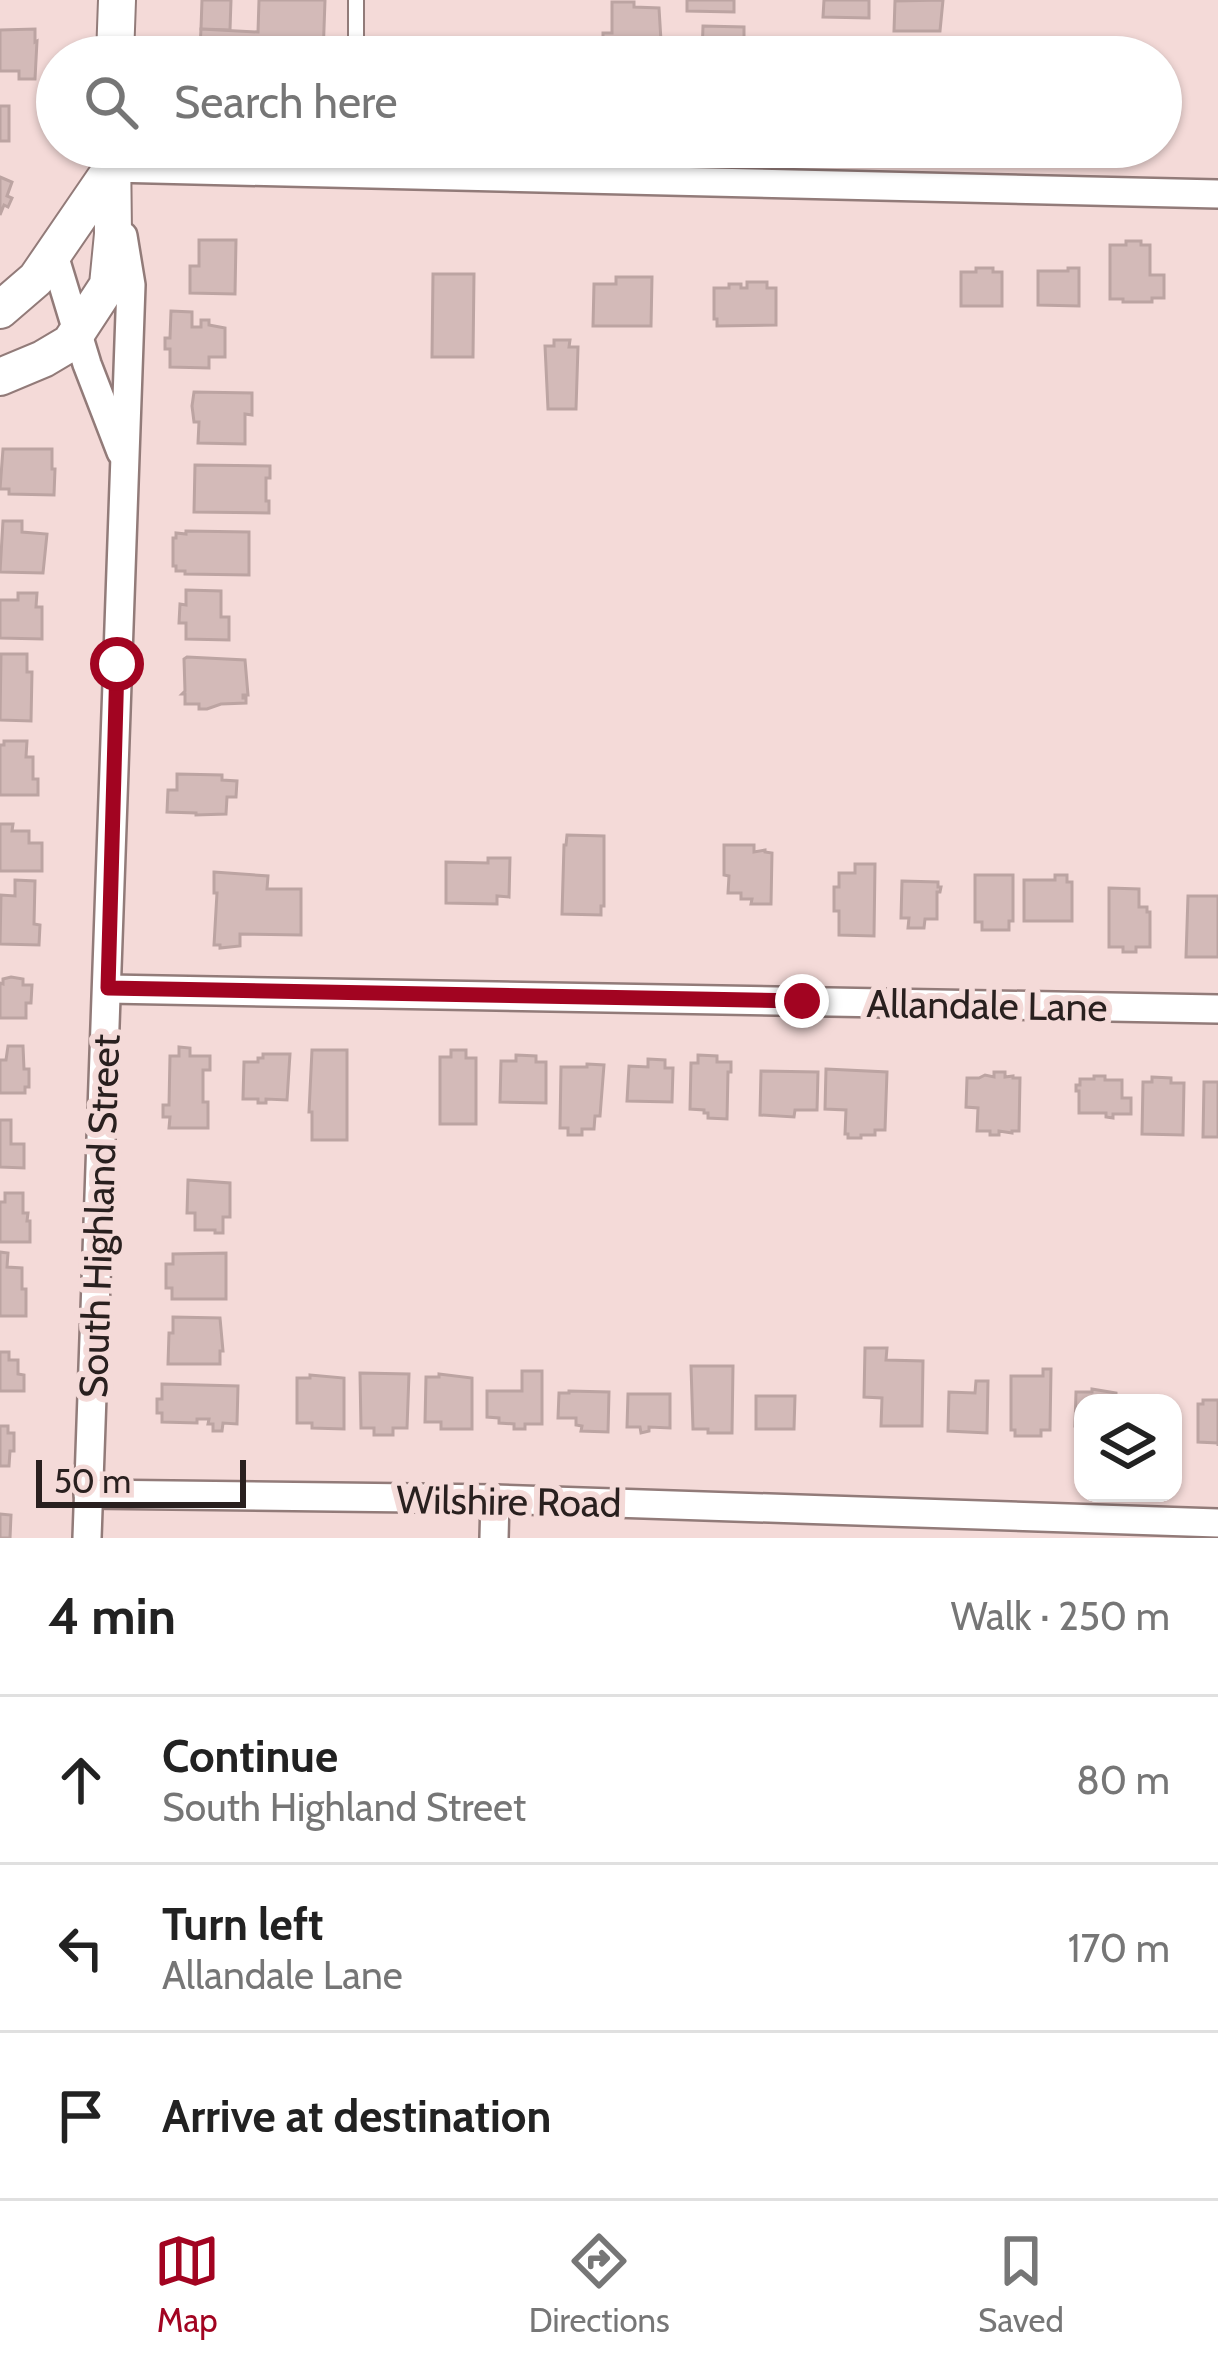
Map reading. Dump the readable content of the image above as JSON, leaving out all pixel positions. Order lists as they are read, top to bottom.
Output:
{
  "streets": {
    "street": ["Allandale Lane", "South Highland Street", "Wilshire Road"]
  },
  "crossings": [
    ["Allandale Lane", "South Highland Street"],
    ["South Highland Street", "Wilshire Road"]
  ],
  "scale_bar": "50 m",
  "page": {
    "search": "Search here",
    "scale": "50 m",
    "heading": ["4 min", "Walk · 250 m"],
    "list": [
      ["Continue", "South Highland Street", "80 m"],
      ["Turn left", "Allandale Lane", "170 m"],
      "Arrive at destination"
    ],
    "nav": ["Map", "Directions", "Saved"]
  }
}
